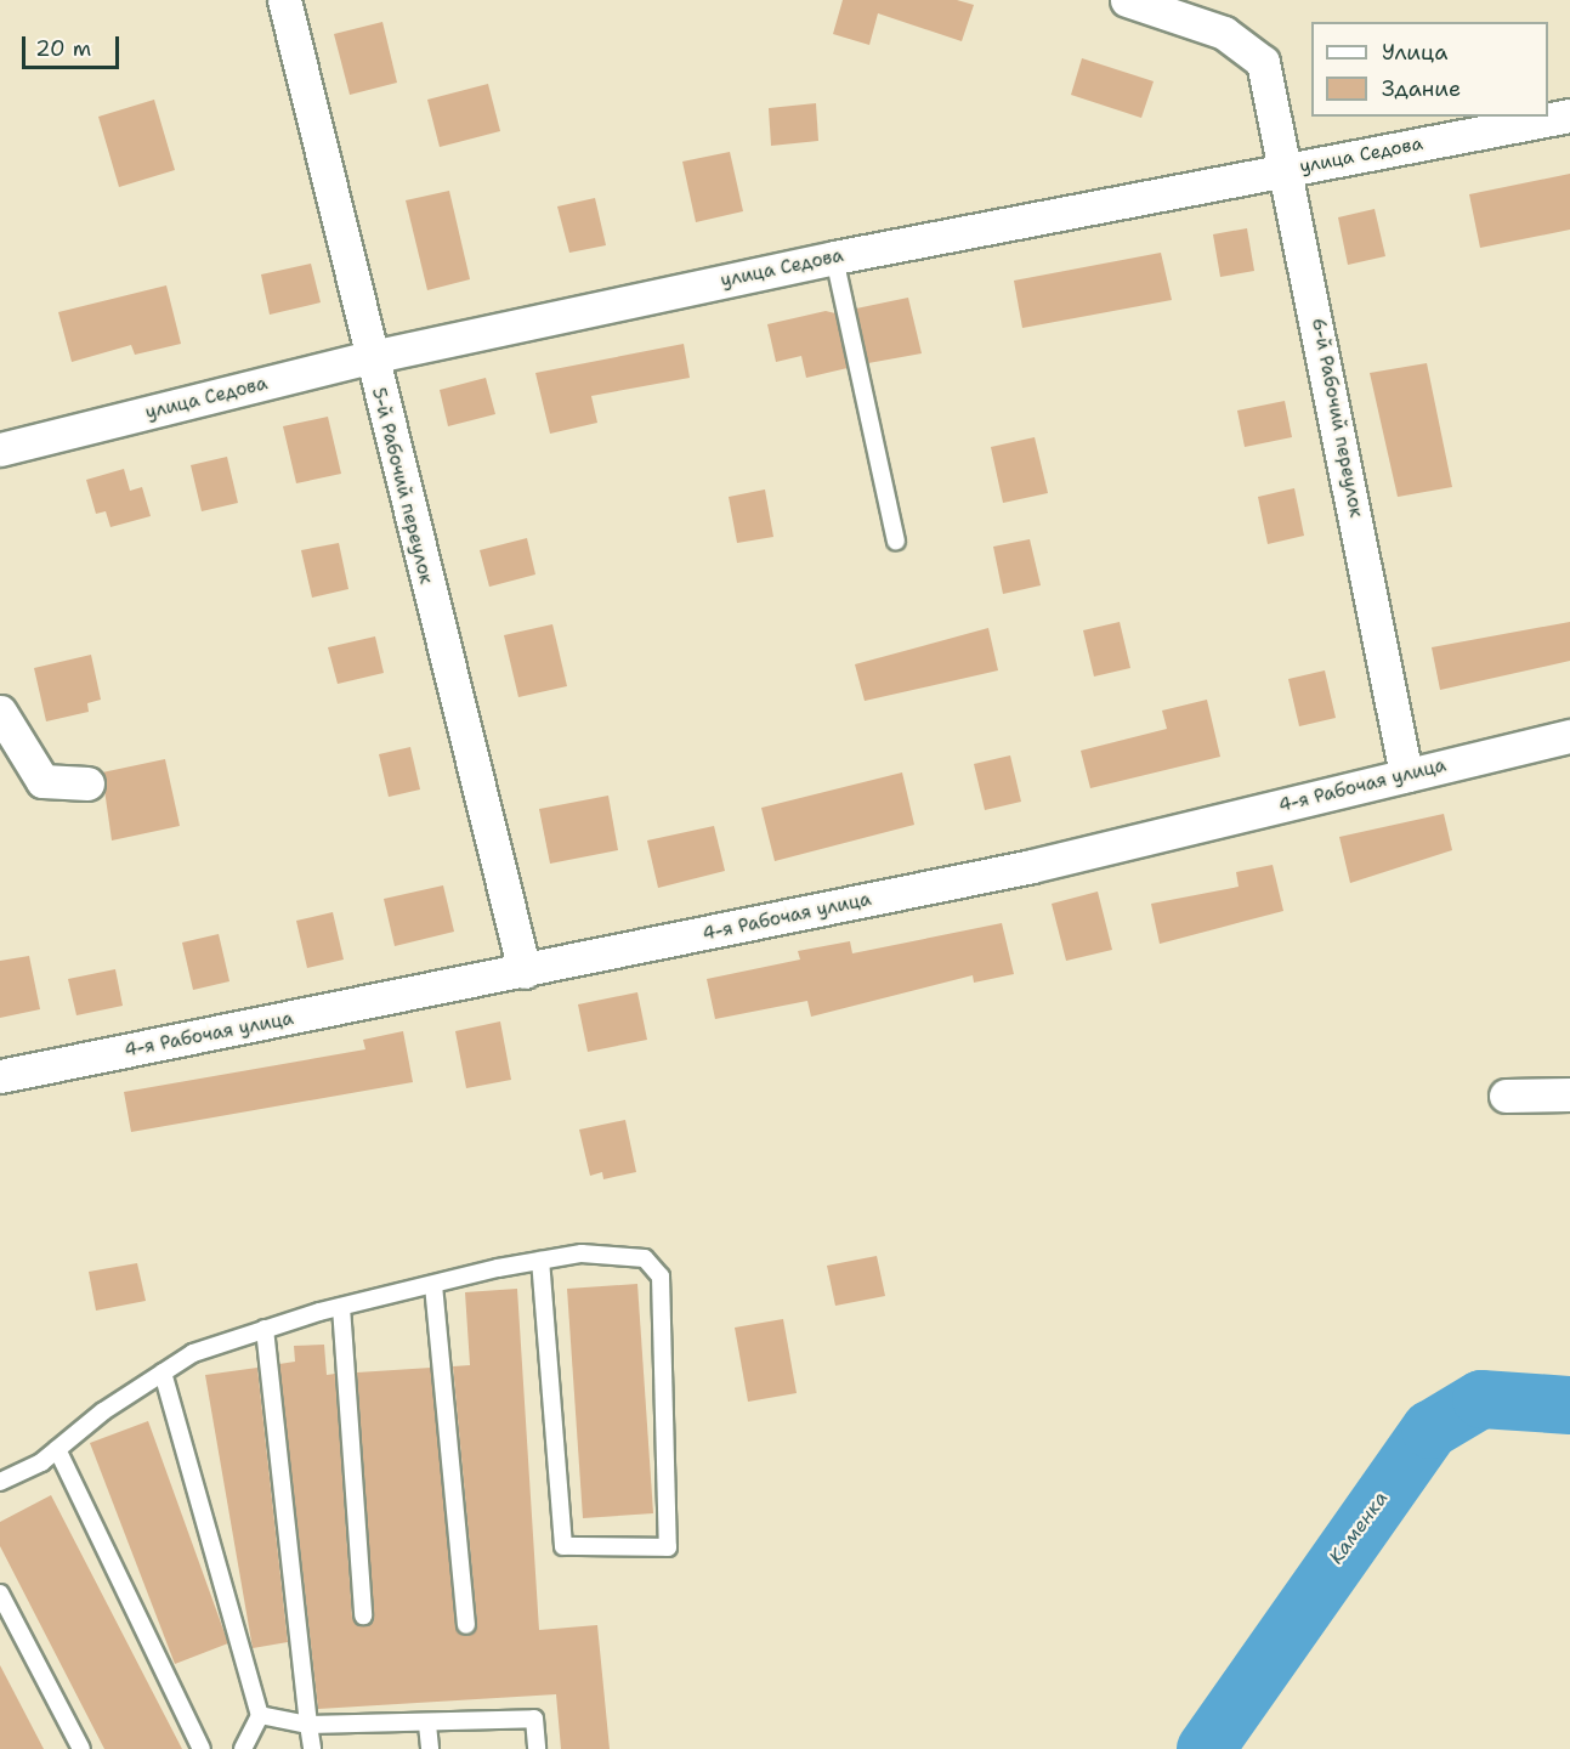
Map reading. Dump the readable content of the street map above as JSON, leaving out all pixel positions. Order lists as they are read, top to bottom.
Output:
{
  "streets": {
    "street": [
      "улица Седова",
      "6-й Рабочий переулок",
      "5-й Рабочий переулок",
      "4-я Рабочая улица"
    ]
  },
  "crossings": [
    ["улица Седова", "6-й Рабочий переулок"],
    ["улица Седова", "5-й Рабочий переулок"],
    ["6-й Рабочий переулок", "4-я Рабочая улица"],
    ["5-й Рабочий переулок", "4-я Рабочая улица"]
  ],
  "water": ["Каменка"],
  "legend": ["Улица", "Здание"],
  "scale_bar": "20 m"
}
